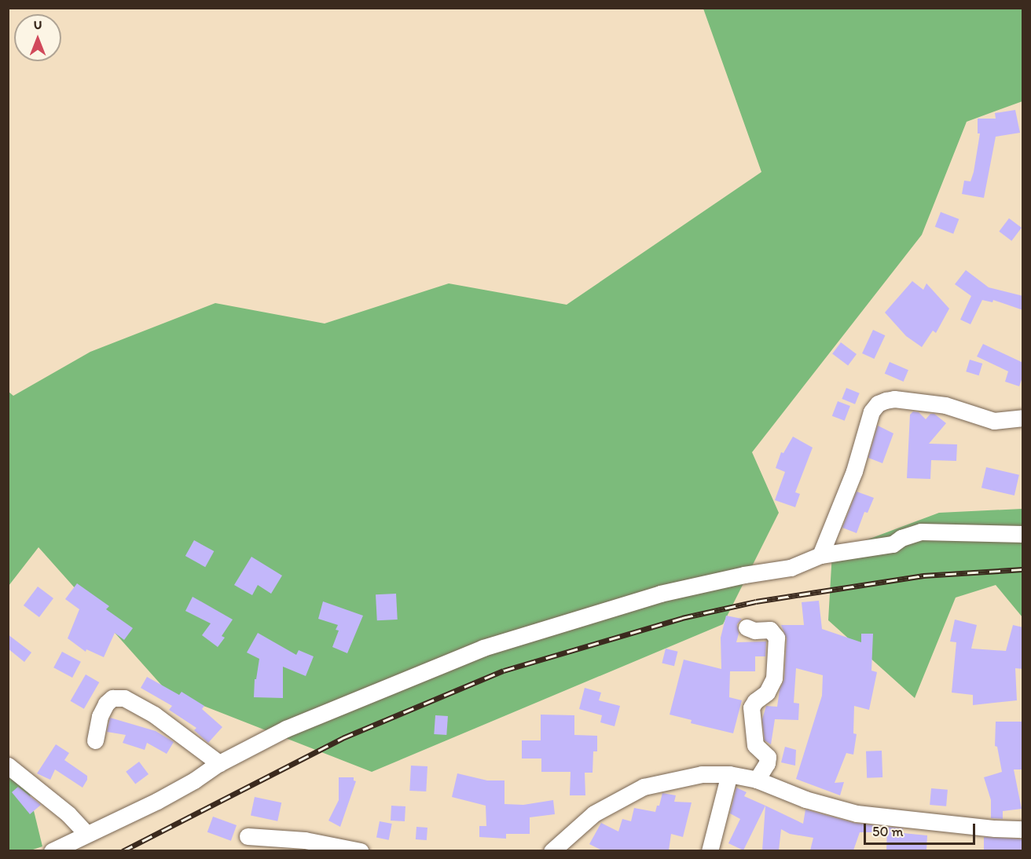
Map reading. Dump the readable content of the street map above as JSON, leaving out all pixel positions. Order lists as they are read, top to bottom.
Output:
{
  "scale_bar": "50 m",
  "north": "top"
}
